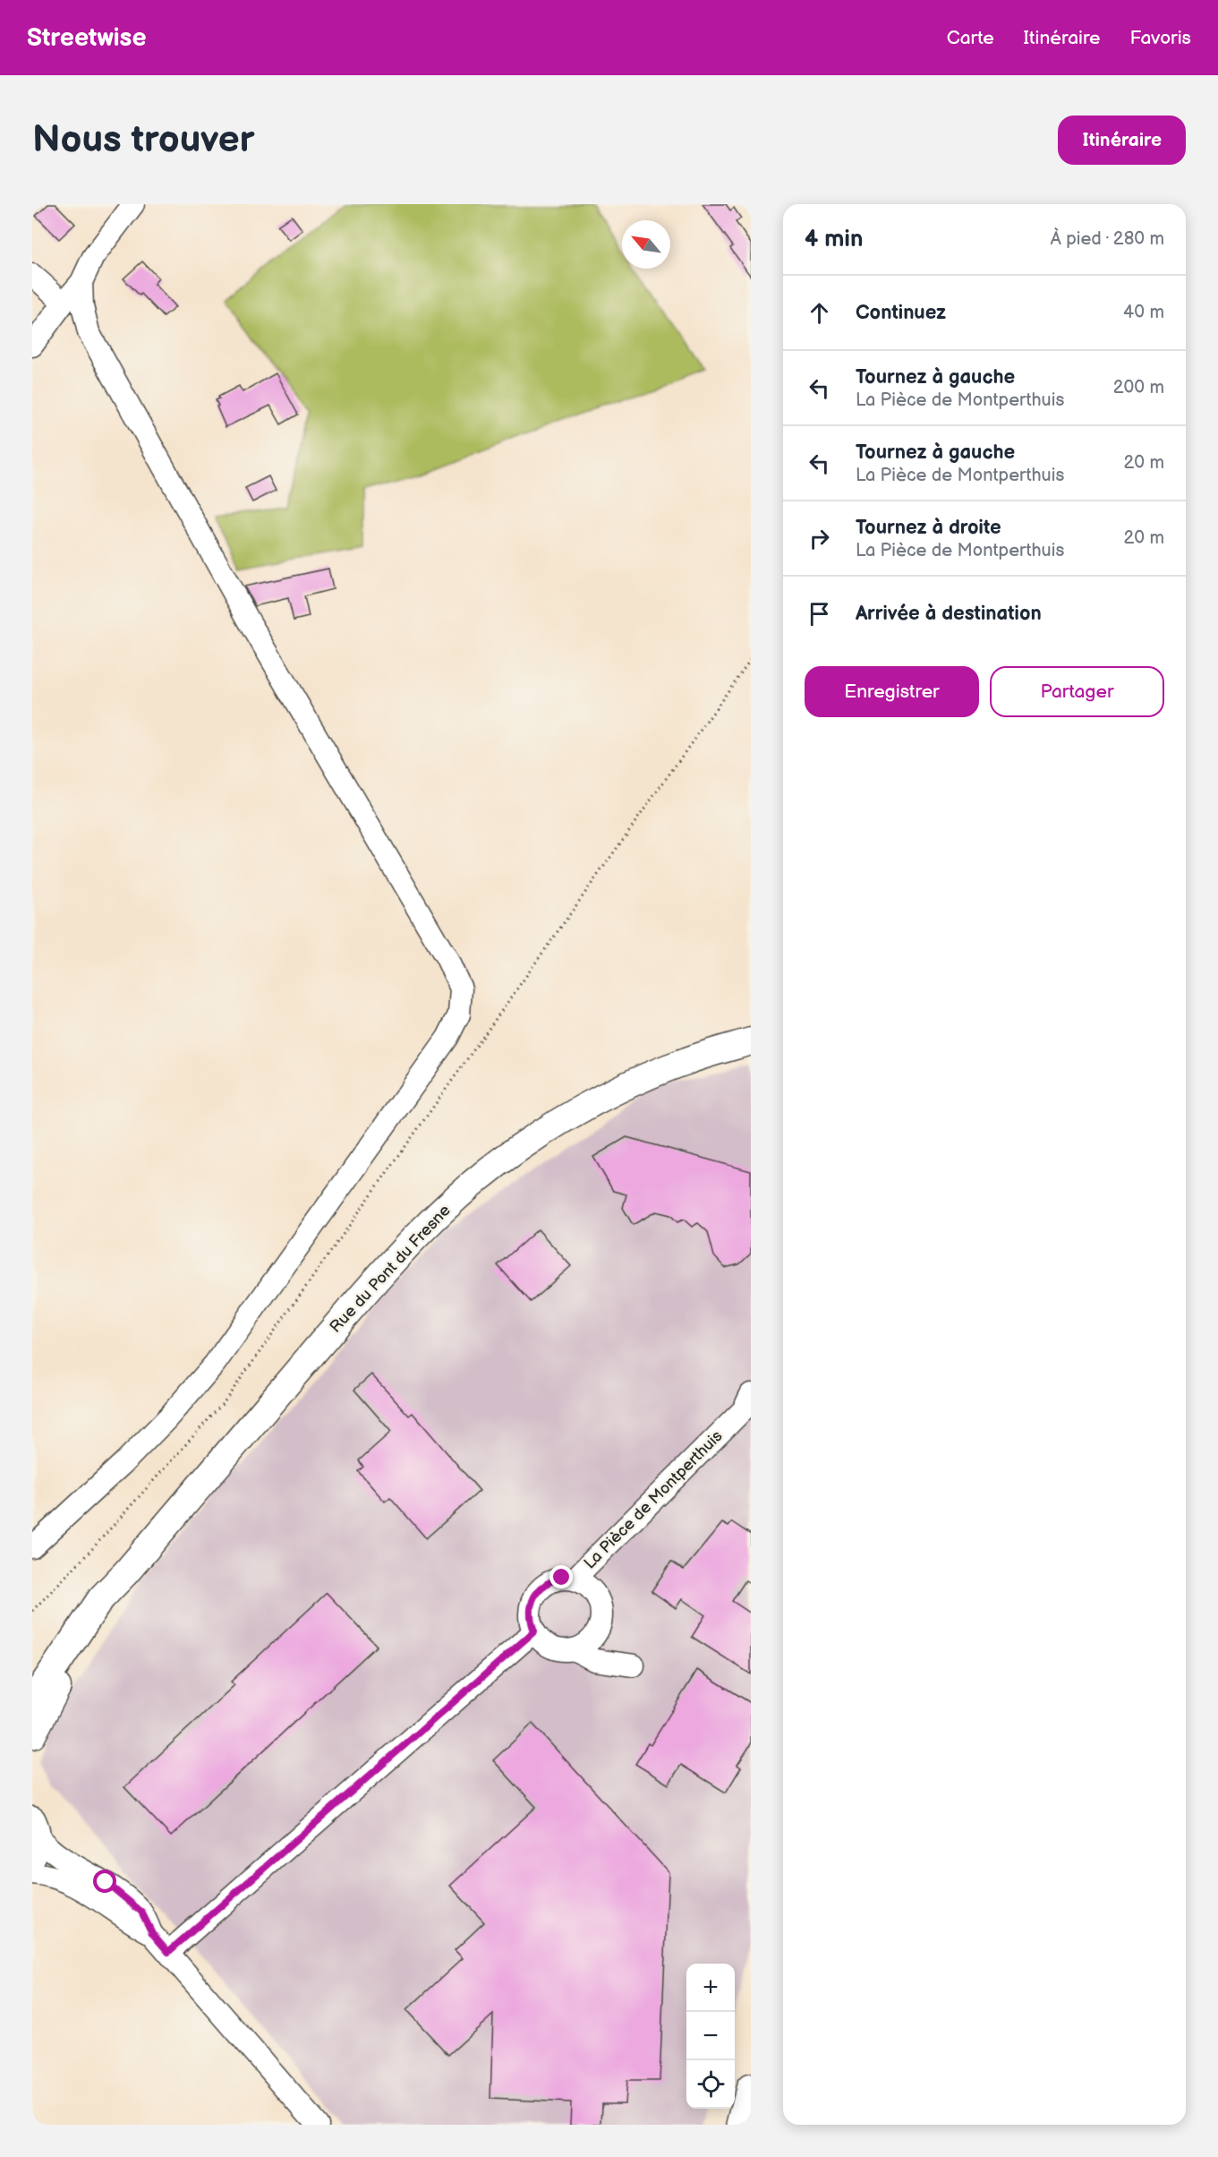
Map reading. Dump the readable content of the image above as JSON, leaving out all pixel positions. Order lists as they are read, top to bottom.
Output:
{
  "streets": {
    "main road": ["Rue du Pont du Fresne"],
    "street": ["La Pièce de Montperthuis"]
  },
  "north": "top left",
  "page": {
    "header": "Streetwise",
    "nav": ["Carte", "Itinéraire", "Favoris"],
    "buttons": [
      "Itinéraire",
      ["Enregistrer", "Partager"]
    ],
    "title": "Nous trouver",
    "heading": ["4 min", "À pied · 280 m"],
    "list": [
      ["Continuez", "40 m"],
      ["Tournez à gauche", "La Pièce de Montperthuis", "200 m"],
      ["Tournez à gauche", "La Pièce de Montperthuis", "20 m"],
      ["Tournez à droite", "La Pièce de Montperthuis", "20 m"],
      "Arrivée à destination"
    ],
    "map_buttons": ["+", "−"]
  }
}
